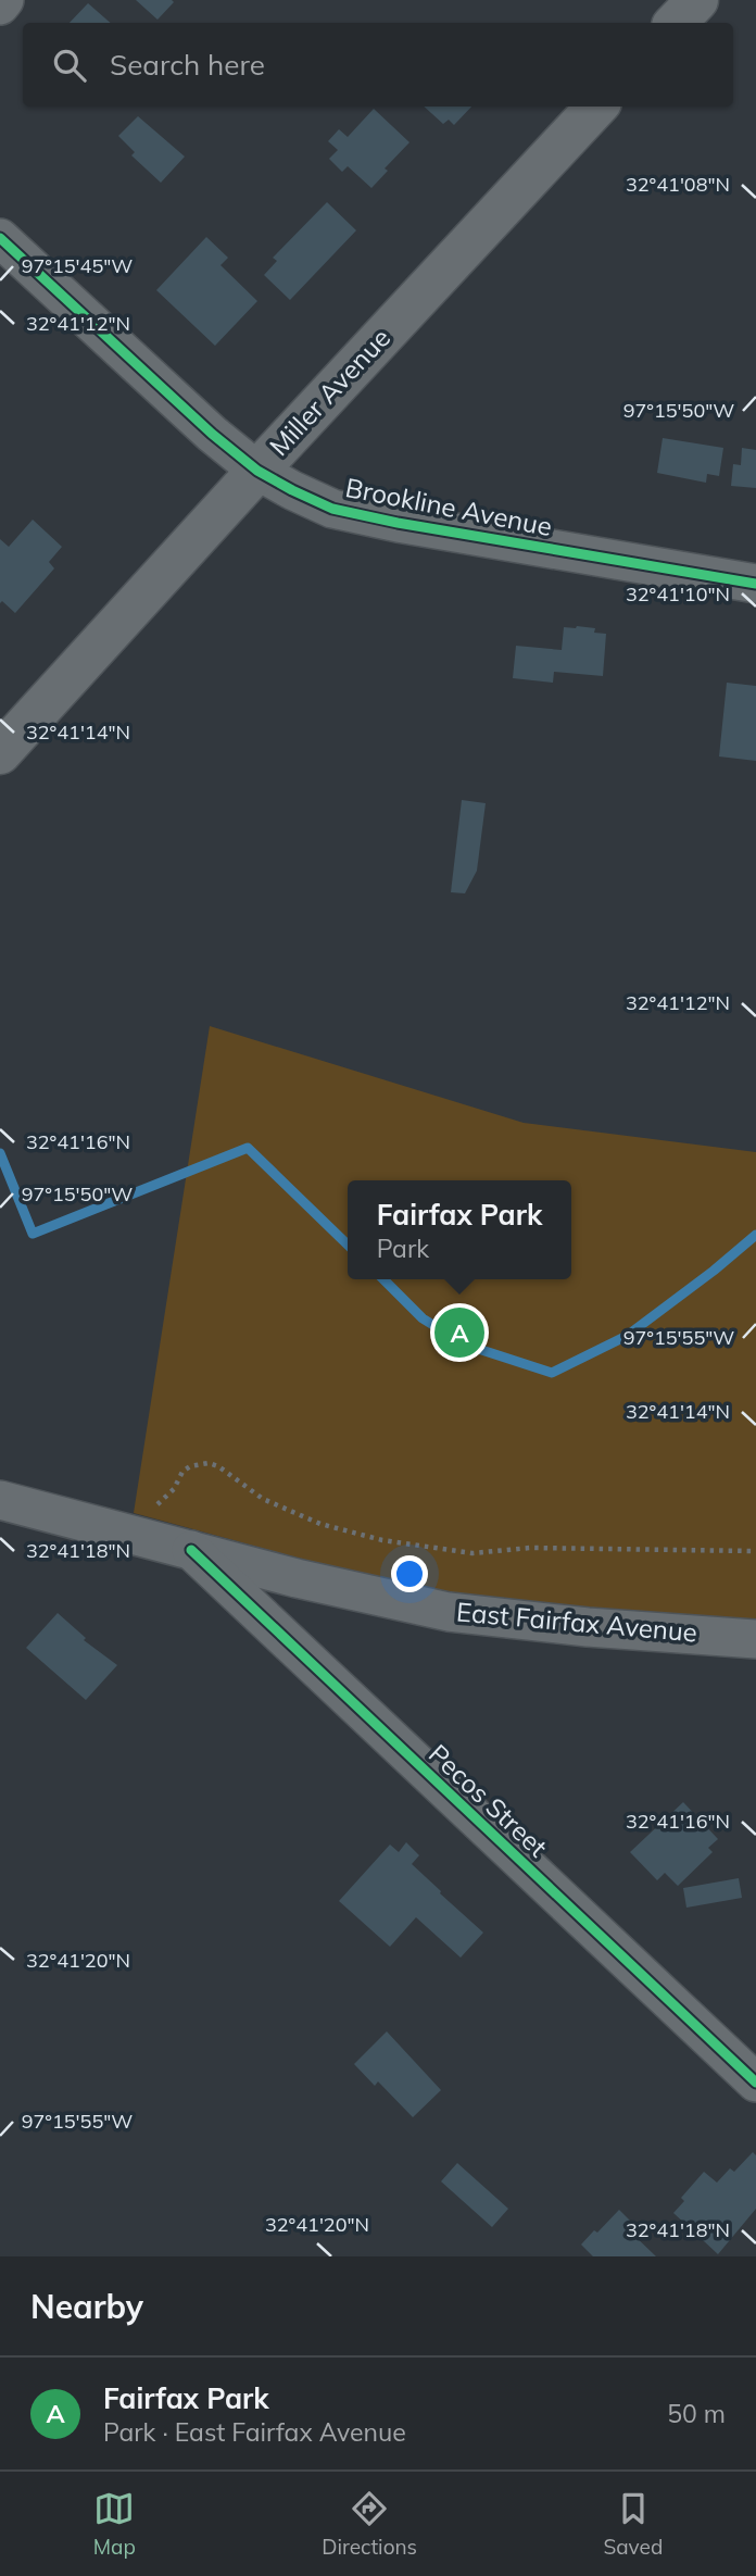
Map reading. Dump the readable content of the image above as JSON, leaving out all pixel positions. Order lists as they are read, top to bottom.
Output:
{
  "streets": {
    "main road": ["Miller Avenue"],
    "street": ["Brookline Avenue", "East Fairfax Avenue", "Pecos Street"]
  },
  "crossings": [
    ["Miller Avenue", "Brookline Avenue"],
    ["East Fairfax Avenue", "Pecos Street"]
  ],
  "page": {
    "search": "Search here",
    "popup": ["Fairfax Park", "Park"],
    "pins": "A",
    "heading": "Nearby",
    "list": [
      {
        "mark": "A",
        "name": "Fairfax Park",
        "note": "Park · East Fairfax Avenue",
        "value": "50 m"
      }
    ],
    "nav": ["Map", "Directions", "Saved"]
  },
  "coordinates": [
    "32°41'08\"N",
    "97°15'45\"W",
    "32°41'12\"N",
    "97°15'50\"W",
    "32°41'10\"N",
    "32°41'14\"N",
    "32°41'16\"N",
    "97°15'55\"W",
    "32°41'18\"N",
    "32°41'20\"N"
  ]
}
